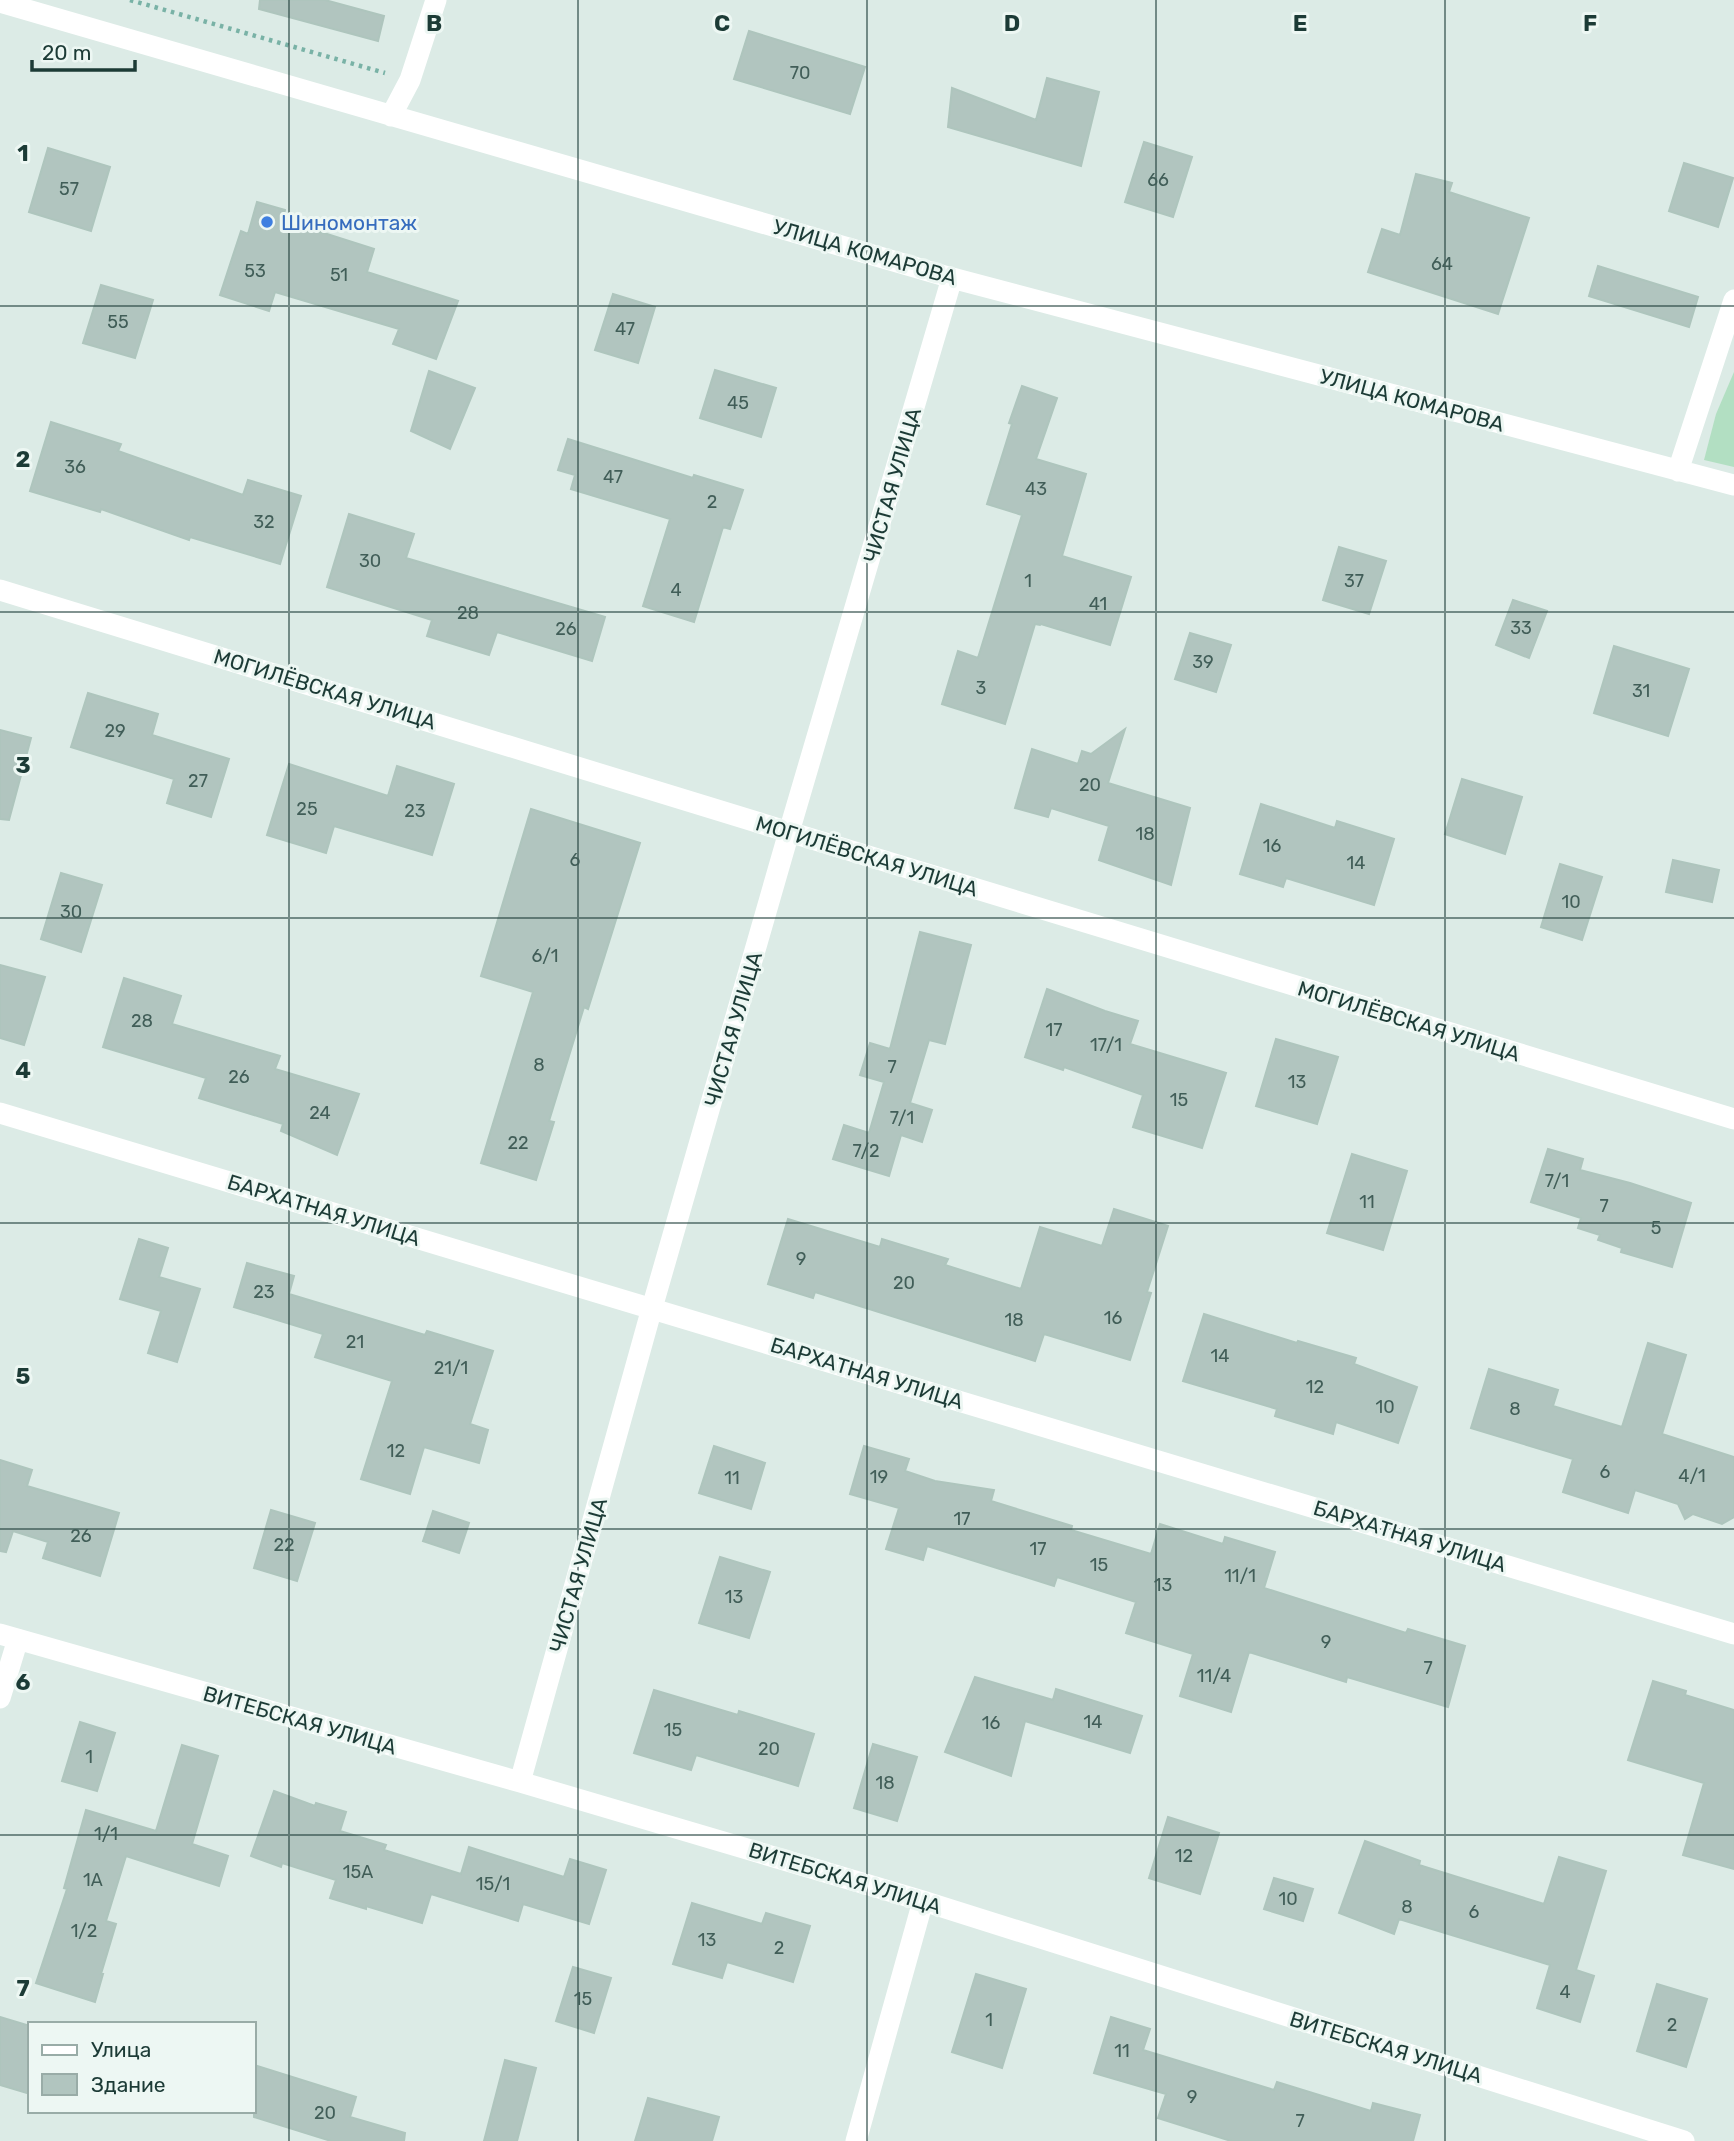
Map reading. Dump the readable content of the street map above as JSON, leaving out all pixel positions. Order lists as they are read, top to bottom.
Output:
{
  "streets": {
    "street": [
      "УЛИЦА КОМАРОВА",
      "ЧИСТАЯ УЛИЦА",
      "МОГИЛЁВСКАЯ УЛИЦА",
      "БАРХАТНАЯ УЛИЦА",
      "ВИТЕБСКАЯ УЛИЦА"
    ]
  },
  "crossings": [
    ["УЛИЦА КОМАРОВА", "ЧИСТАЯ УЛИЦА"],
    ["ЧИСТАЯ УЛИЦА", "МОГИЛЁВСКАЯ УЛИЦА"],
    ["ЧИСТАЯ УЛИЦА", "БАРХАТНАЯ УЛИЦА"],
    ["ЧИСТАЯ УЛИЦА", "ВИТЕБСКАЯ УЛИЦА"]
  ],
  "places": ["Шиномонтаж"],
  "house_numbers": [
    "70",
    "66",
    "57",
    "64",
    "53",
    "51",
    "55",
    "47",
    "45",
    "36",
    "47",
    "43",
    "2",
    "32",
    "30",
    "1",
    "37",
    "4",
    "41",
    "28",
    "33",
    "26",
    "39",
    "3",
    "31",
    "29",
    "27",
    "20",
    "25",
    "23",
    "18",
    "16",
    "6",
    "14",
    "10",
    "30",
    "6/1",
    "28",
    "17",
    "17/1",
    "8",
    "7",
    "26",
    "13",
    "15",
    "24",
    "7/1",
    "22",
    "7/2",
    "7/1",
    "11",
    "7",
    "5",
    "9",
    "20",
    "23",
    "16",
    "18",
    "21",
    "14",
    "21/1",
    "12",
    "10",
    "8",
    "12",
    "6",
    "4/1",
    "19",
    "11",
    "17",
    "26",
    "22",
    "17",
    "15",
    "11/1",
    "13",
    "13",
    "9",
    "7",
    "11/4",
    "14",
    "16",
    "15",
    "20",
    "1",
    "18",
    "1/1",
    "12",
    "15А",
    "1А",
    "15/1",
    "10",
    "8",
    "6",
    "1/2",
    "13",
    "2",
    "4",
    "15",
    "1",
    "2",
    "11",
    "9",
    "20",
    "7"
  ],
  "legend": ["Улица", "Здание"],
  "scale_bar": "20 m",
  "grid": {
    "columns": [
      "B",
      "C",
      "D",
      "E",
      "F"
    ],
    "rows": [
      "1",
      "2",
      "3",
      "4",
      "5",
      "6",
      "7"
    ]
  }
}
